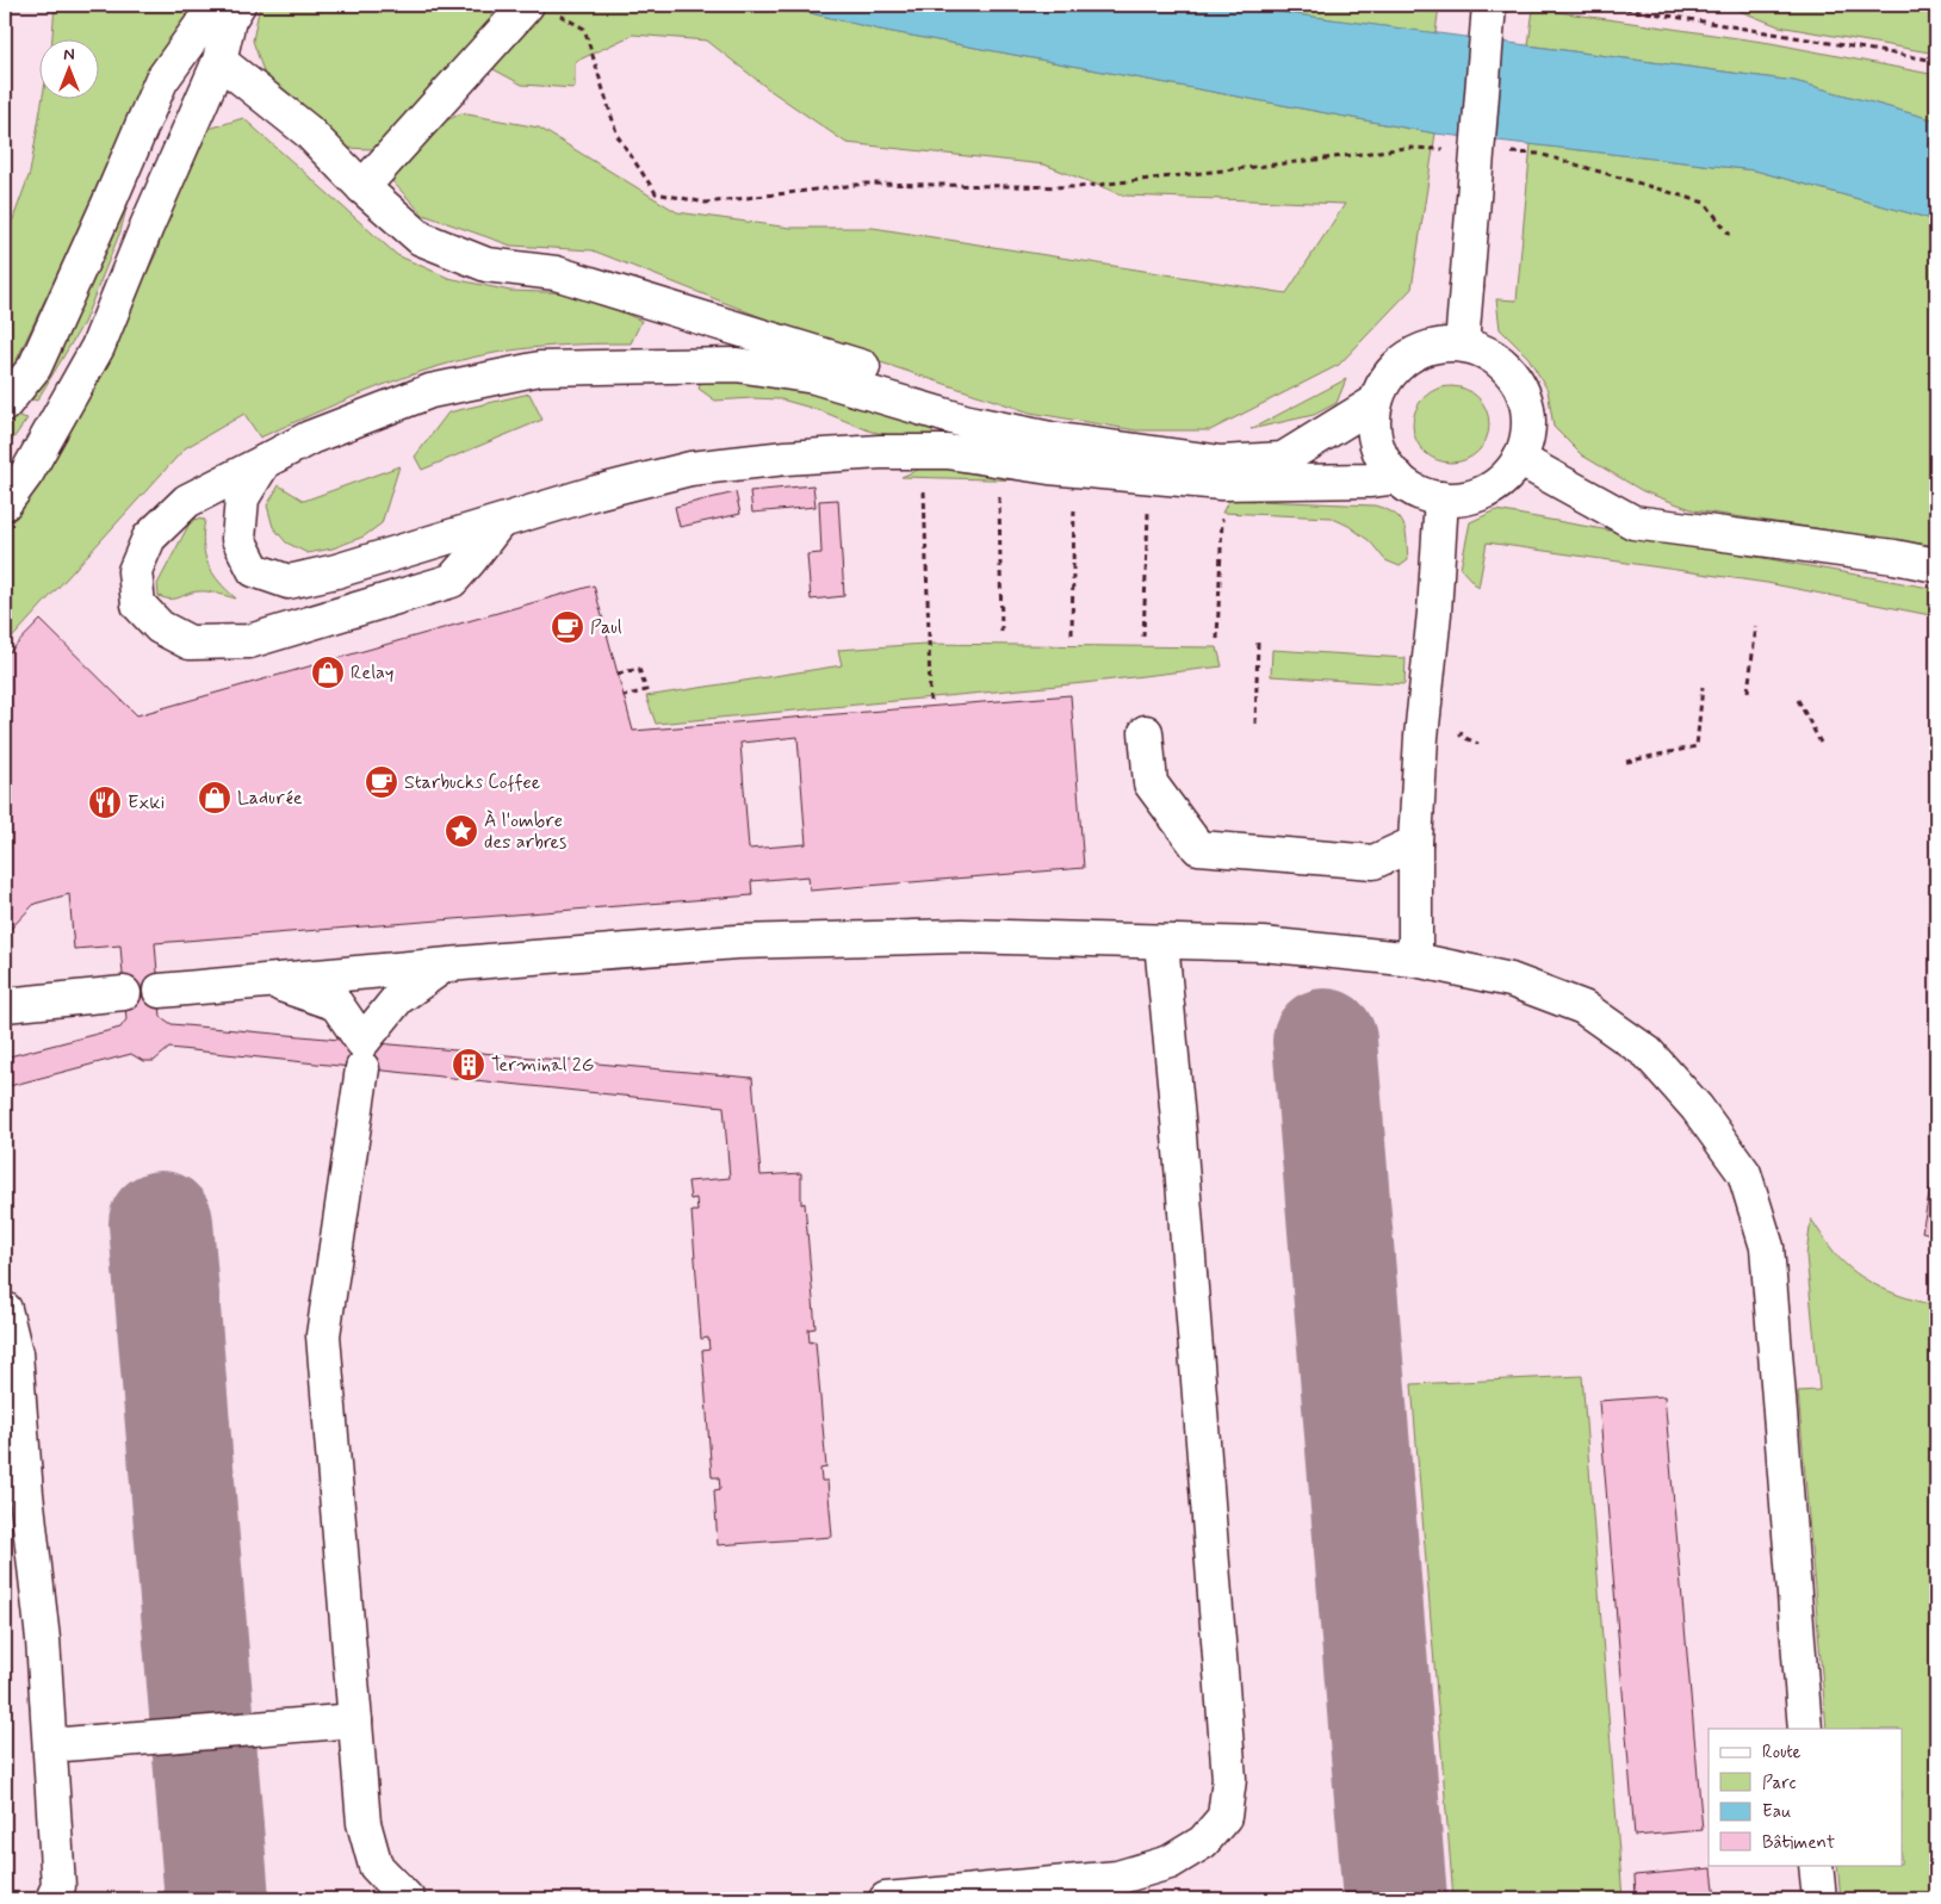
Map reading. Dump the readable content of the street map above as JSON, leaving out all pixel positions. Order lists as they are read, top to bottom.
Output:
{
  "places": {
    "cafe": ["Paul", "Starbucks Coffee"],
    "shop": ["Relay", "Ladurée"],
    "restaurant": ["Exki"],
    "place": ["À l'ombre des arbres"],
    "building": ["Terminal 2G"]
  },
  "legend": [
    "Route",
    "Parc",
    "Eau",
    "Bâtiment"
  ],
  "north": "top"
}
